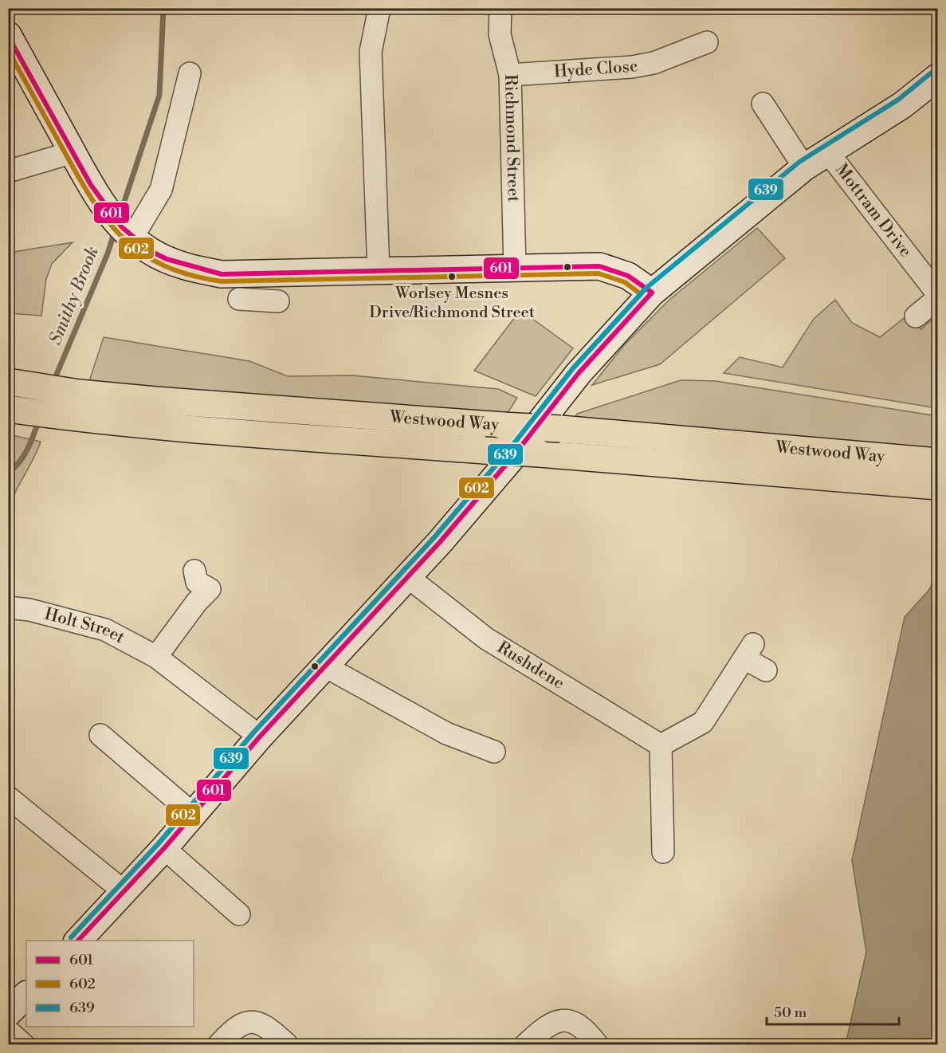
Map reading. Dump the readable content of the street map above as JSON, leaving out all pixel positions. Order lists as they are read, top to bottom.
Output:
{
  "streets": {
    "highway": ["Westwood Way"],
    "street": [
      "Hyde Close",
      "Richmond Street",
      "Mottram Drive",
      "Holt Street",
      "Rushdene"
    ]
  },
  "crossings": [
    ["Hyde Close", "Richmond Street"]
  ],
  "water": ["Smithy Brook"],
  "places": ["Worlsey Mesnes Drive/Richmond Street"],
  "lines": ["transit line 601", "transit line 602", "transit line 639"],
  "legend": ["601", "602", "639"],
  "scale_bar": "50 m"
}
